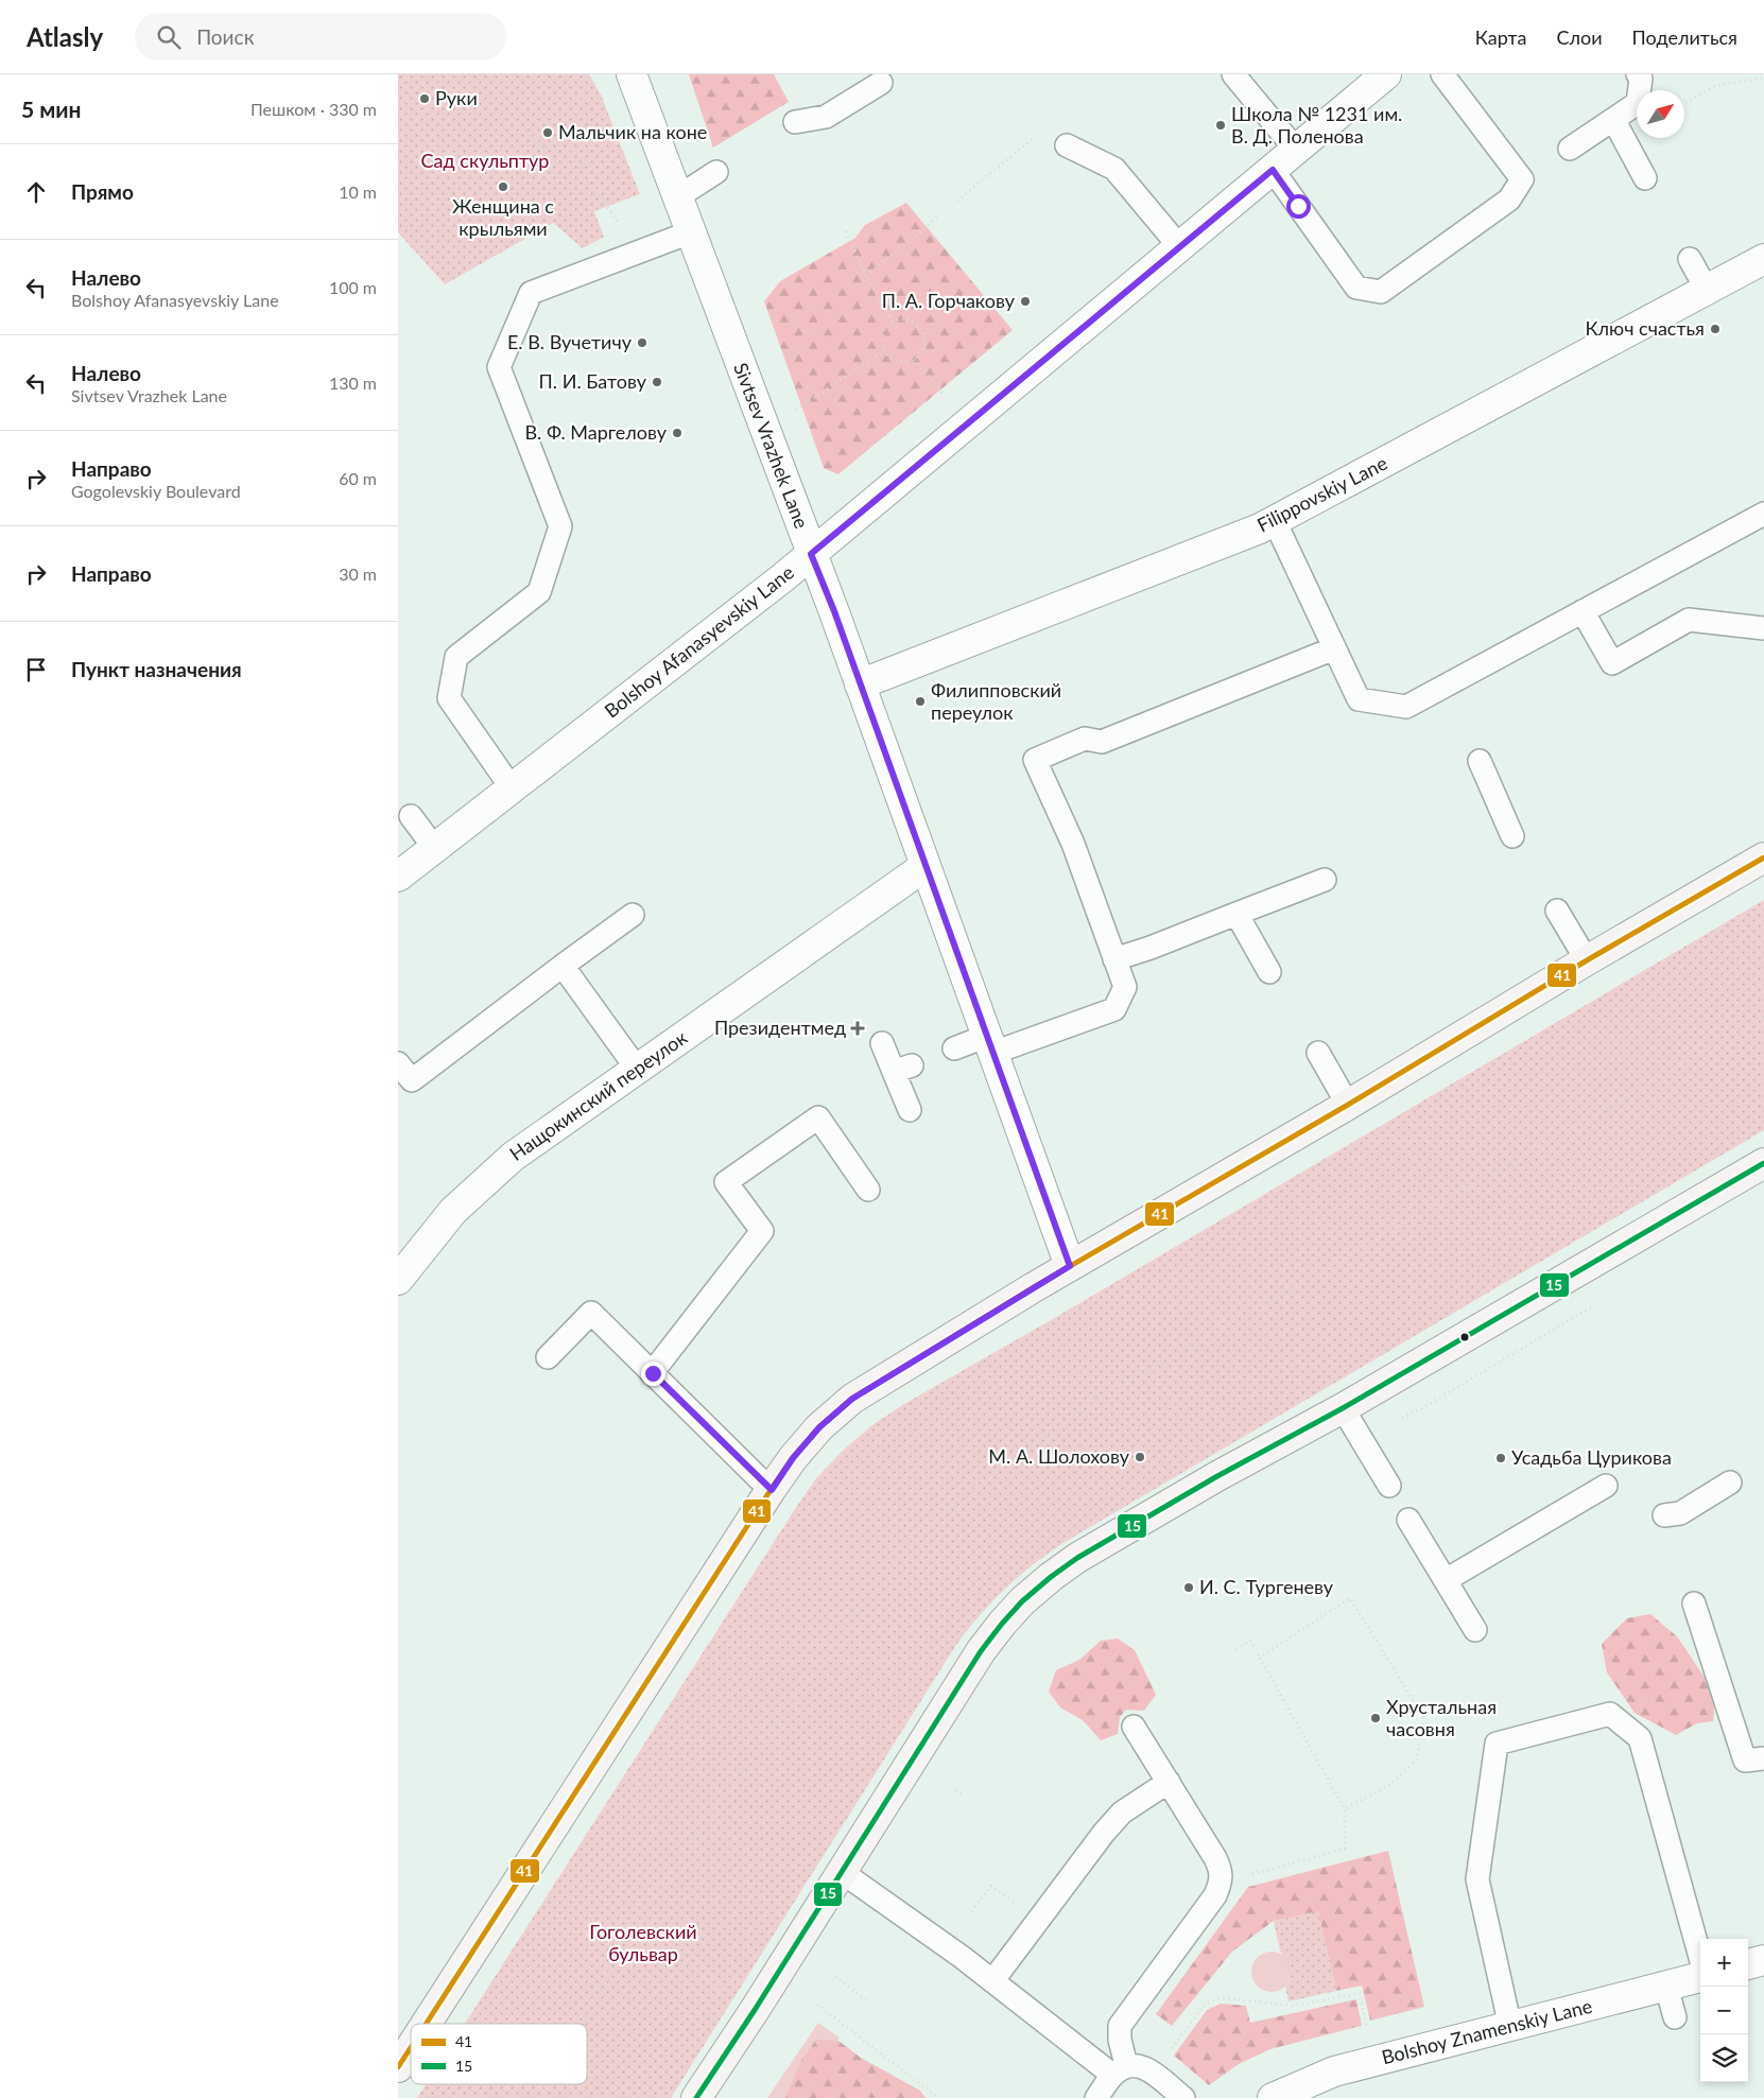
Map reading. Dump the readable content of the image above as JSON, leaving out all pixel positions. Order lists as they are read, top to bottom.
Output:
{
  "streets": {
    "street": [
      "Sivtsev Vrazhek Lane",
      "Filippovskiy Lane",
      "Bolshoy Afanasyevskiy Lane",
      "Нащокинский переулок",
      "Bolshoy Znamenskiy Lane"
    ]
  },
  "crossings": [
    ["Sivtsev Vrazhek Lane", "Filippovskiy Lane"],
    ["Sivtsev Vrazhek Lane", "Bolshoy Afanasyevskiy Lane"],
    ["Sivtsev Vrazhek Lane", "Нащокинский переулок"]
  ],
  "parks": ["Сад скульптур", "Гоголевский бульвар"],
  "places": {
    "other": [
      "Руки",
      "Школа № 1231 им. В. Д. Поленова",
      "Мальчик на коне",
      "Женщина с крыльями",
      "П. А. Горчакову",
      "Ключ счастья",
      "Е. В. Вучетичу",
      "П. И. Батову",
      "В. Ф. Маргелову",
      "Филипповский переулок",
      "М. А. Шолохову",
      "Усадьба Цурикова",
      "И. С. Тургеневу",
      "Хрустальная часовня"
    ],
    "health": ["Президентмед"]
  },
  "lines": ["transit line 41", "transit line 15"],
  "legend": ["41", "15"],
  "north": "top right",
  "page": {
    "header": "Atlasly",
    "search": "Поиск",
    "nav": ["Карта", "Слои", "Поделиться"],
    "heading": ["5 мин", "Пешком · 330 m"],
    "list": [
      ["Прямо", "10 m"],
      ["Налево", "Bolshoy Afanasyevskiy Lane", "100 m"],
      ["Налево", "Sivtsev Vrazhek Lane", "130 m"],
      ["Направо", "Gogolevskiy Boulevard", "60 m"],
      ["Направо", "30 m"],
      "Пункт назначения"
    ],
    "map_buttons": ["+", "−"]
  }
}
